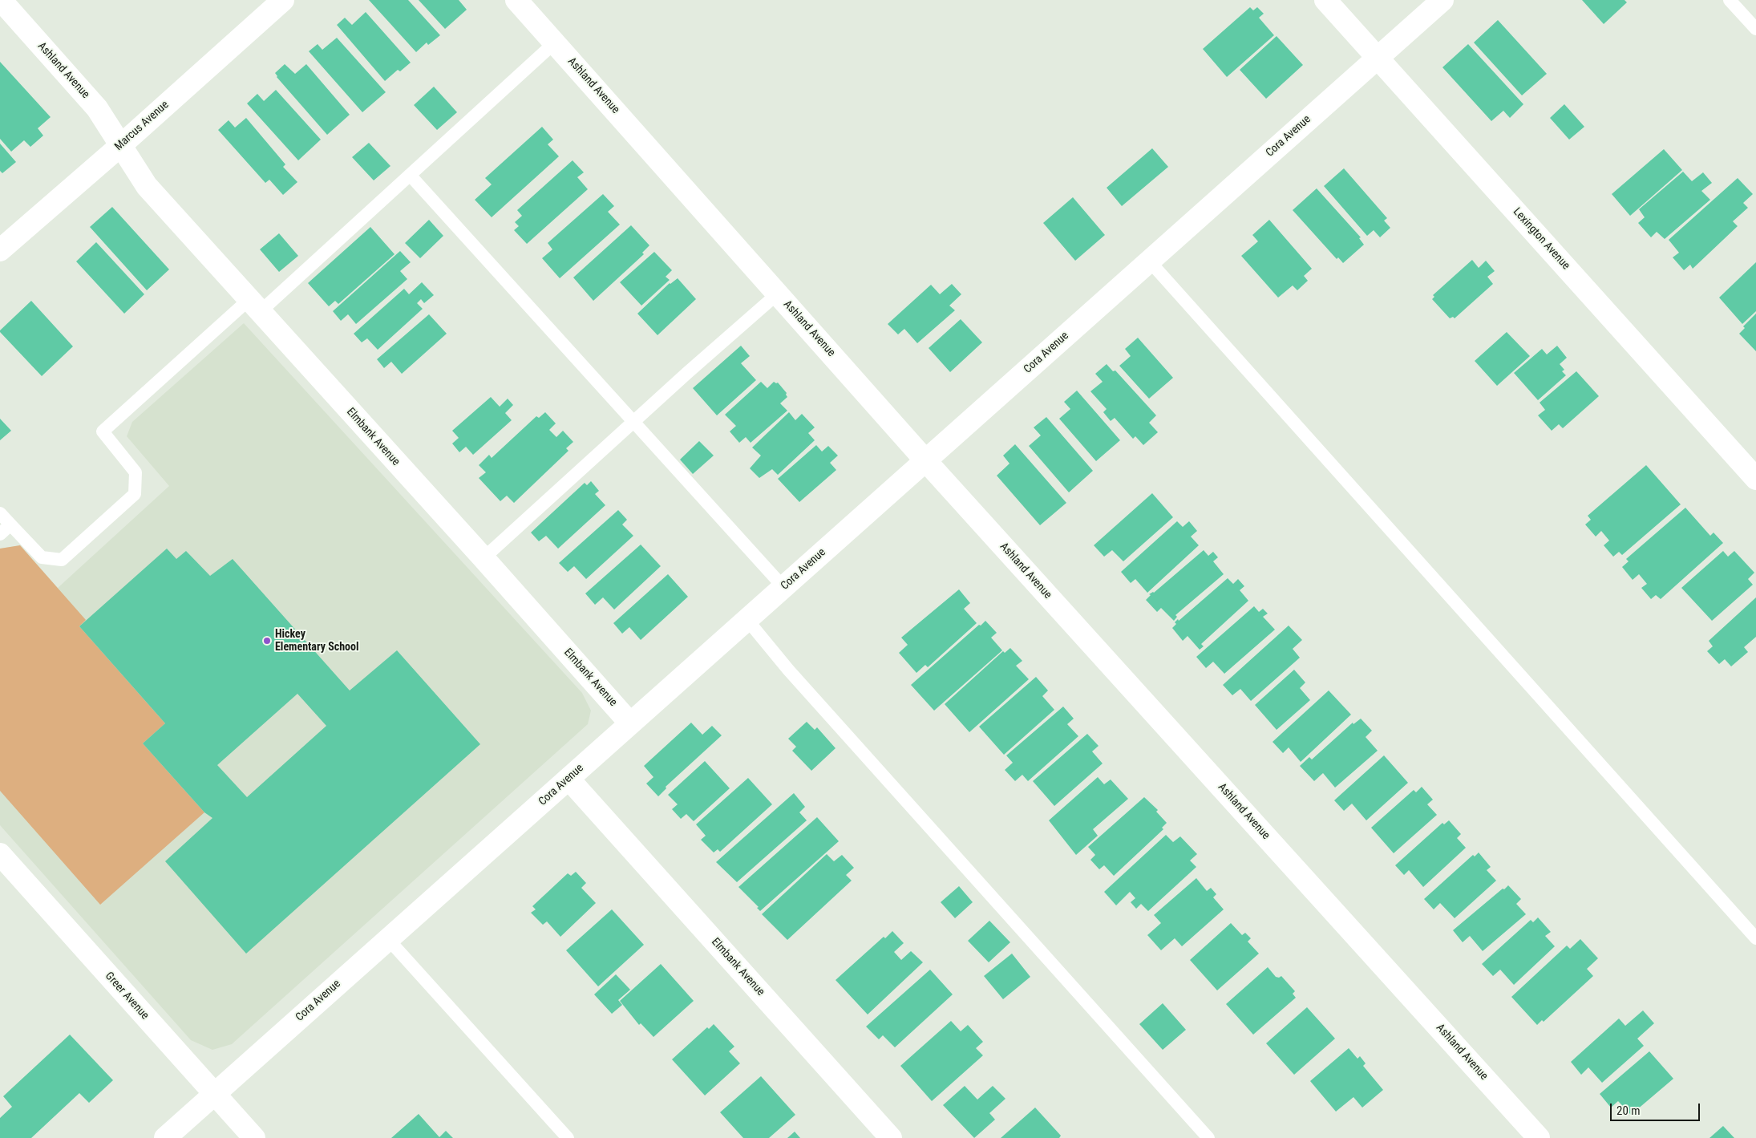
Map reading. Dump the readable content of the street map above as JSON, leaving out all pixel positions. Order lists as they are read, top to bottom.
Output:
{
  "streets": {
    "street": [
      "Ashland Avenue",
      "Marcus Avenue",
      "Cora Avenue",
      "Lexington Avenue",
      "Elmbank Avenue",
      "Greer Avenue"
    ]
  },
  "crossings": [
    ["Ashland Avenue", "Marcus Avenue"],
    ["Ashland Avenue", "Cora Avenue"],
    ["Ashland Avenue", "Elmbank Avenue"],
    ["Marcus Avenue", "Elmbank Avenue"],
    ["Cora Avenue", "Lexington Avenue"],
    ["Cora Avenue", "Elmbank Avenue"],
    ["Cora Avenue", "Greer Avenue"]
  ],
  "places": ["Hickey Elementary School"],
  "scale_bar": "20 m"
}
